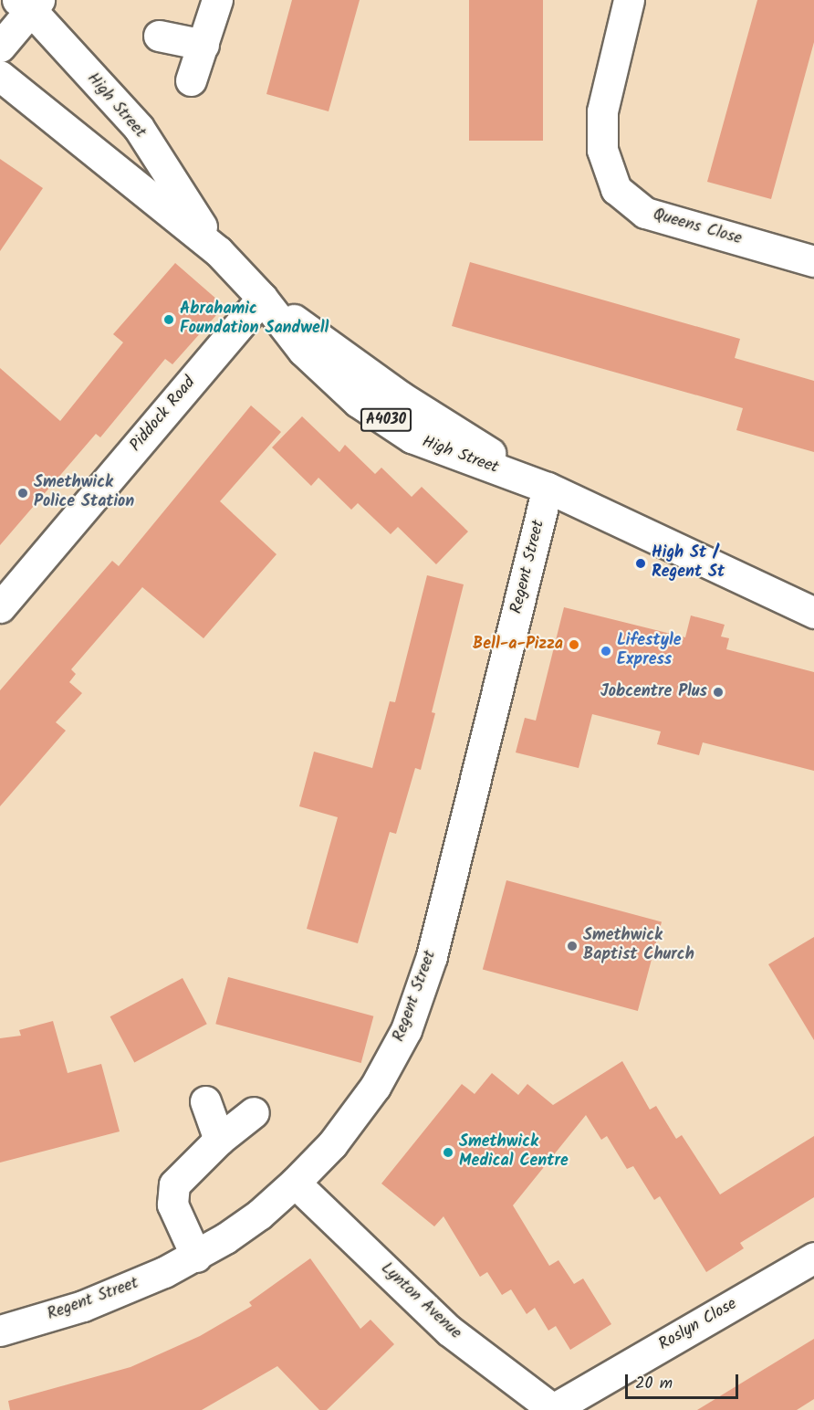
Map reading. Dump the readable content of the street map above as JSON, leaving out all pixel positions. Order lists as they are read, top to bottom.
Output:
{
  "streets": {
    "street": [
      "High Street",
      "Queens Close",
      "Piddock Road",
      "A4030",
      "Regent Street",
      "Lynton Avenue",
      "Roslyn Close"
    ]
  },
  "crossings": [
    ["High Street", "Piddock Road"],
    ["High Street", "Regent Street"],
    ["Regent Street", "Lynton Avenue"],
    ["Lynton Avenue", "Roslyn Close"]
  ],
  "places": [
    "Abrahamic Foundation Sandwell",
    "Smethwick Police Station",
    "High St / Regent St",
    "Bell-a-Pizza",
    "Lifestyle Express",
    "Jobcentre Plus",
    "Smethwick Baptist Church",
    "Smethwick Medical Centre"
  ],
  "scale_bar": "20 m"
}
